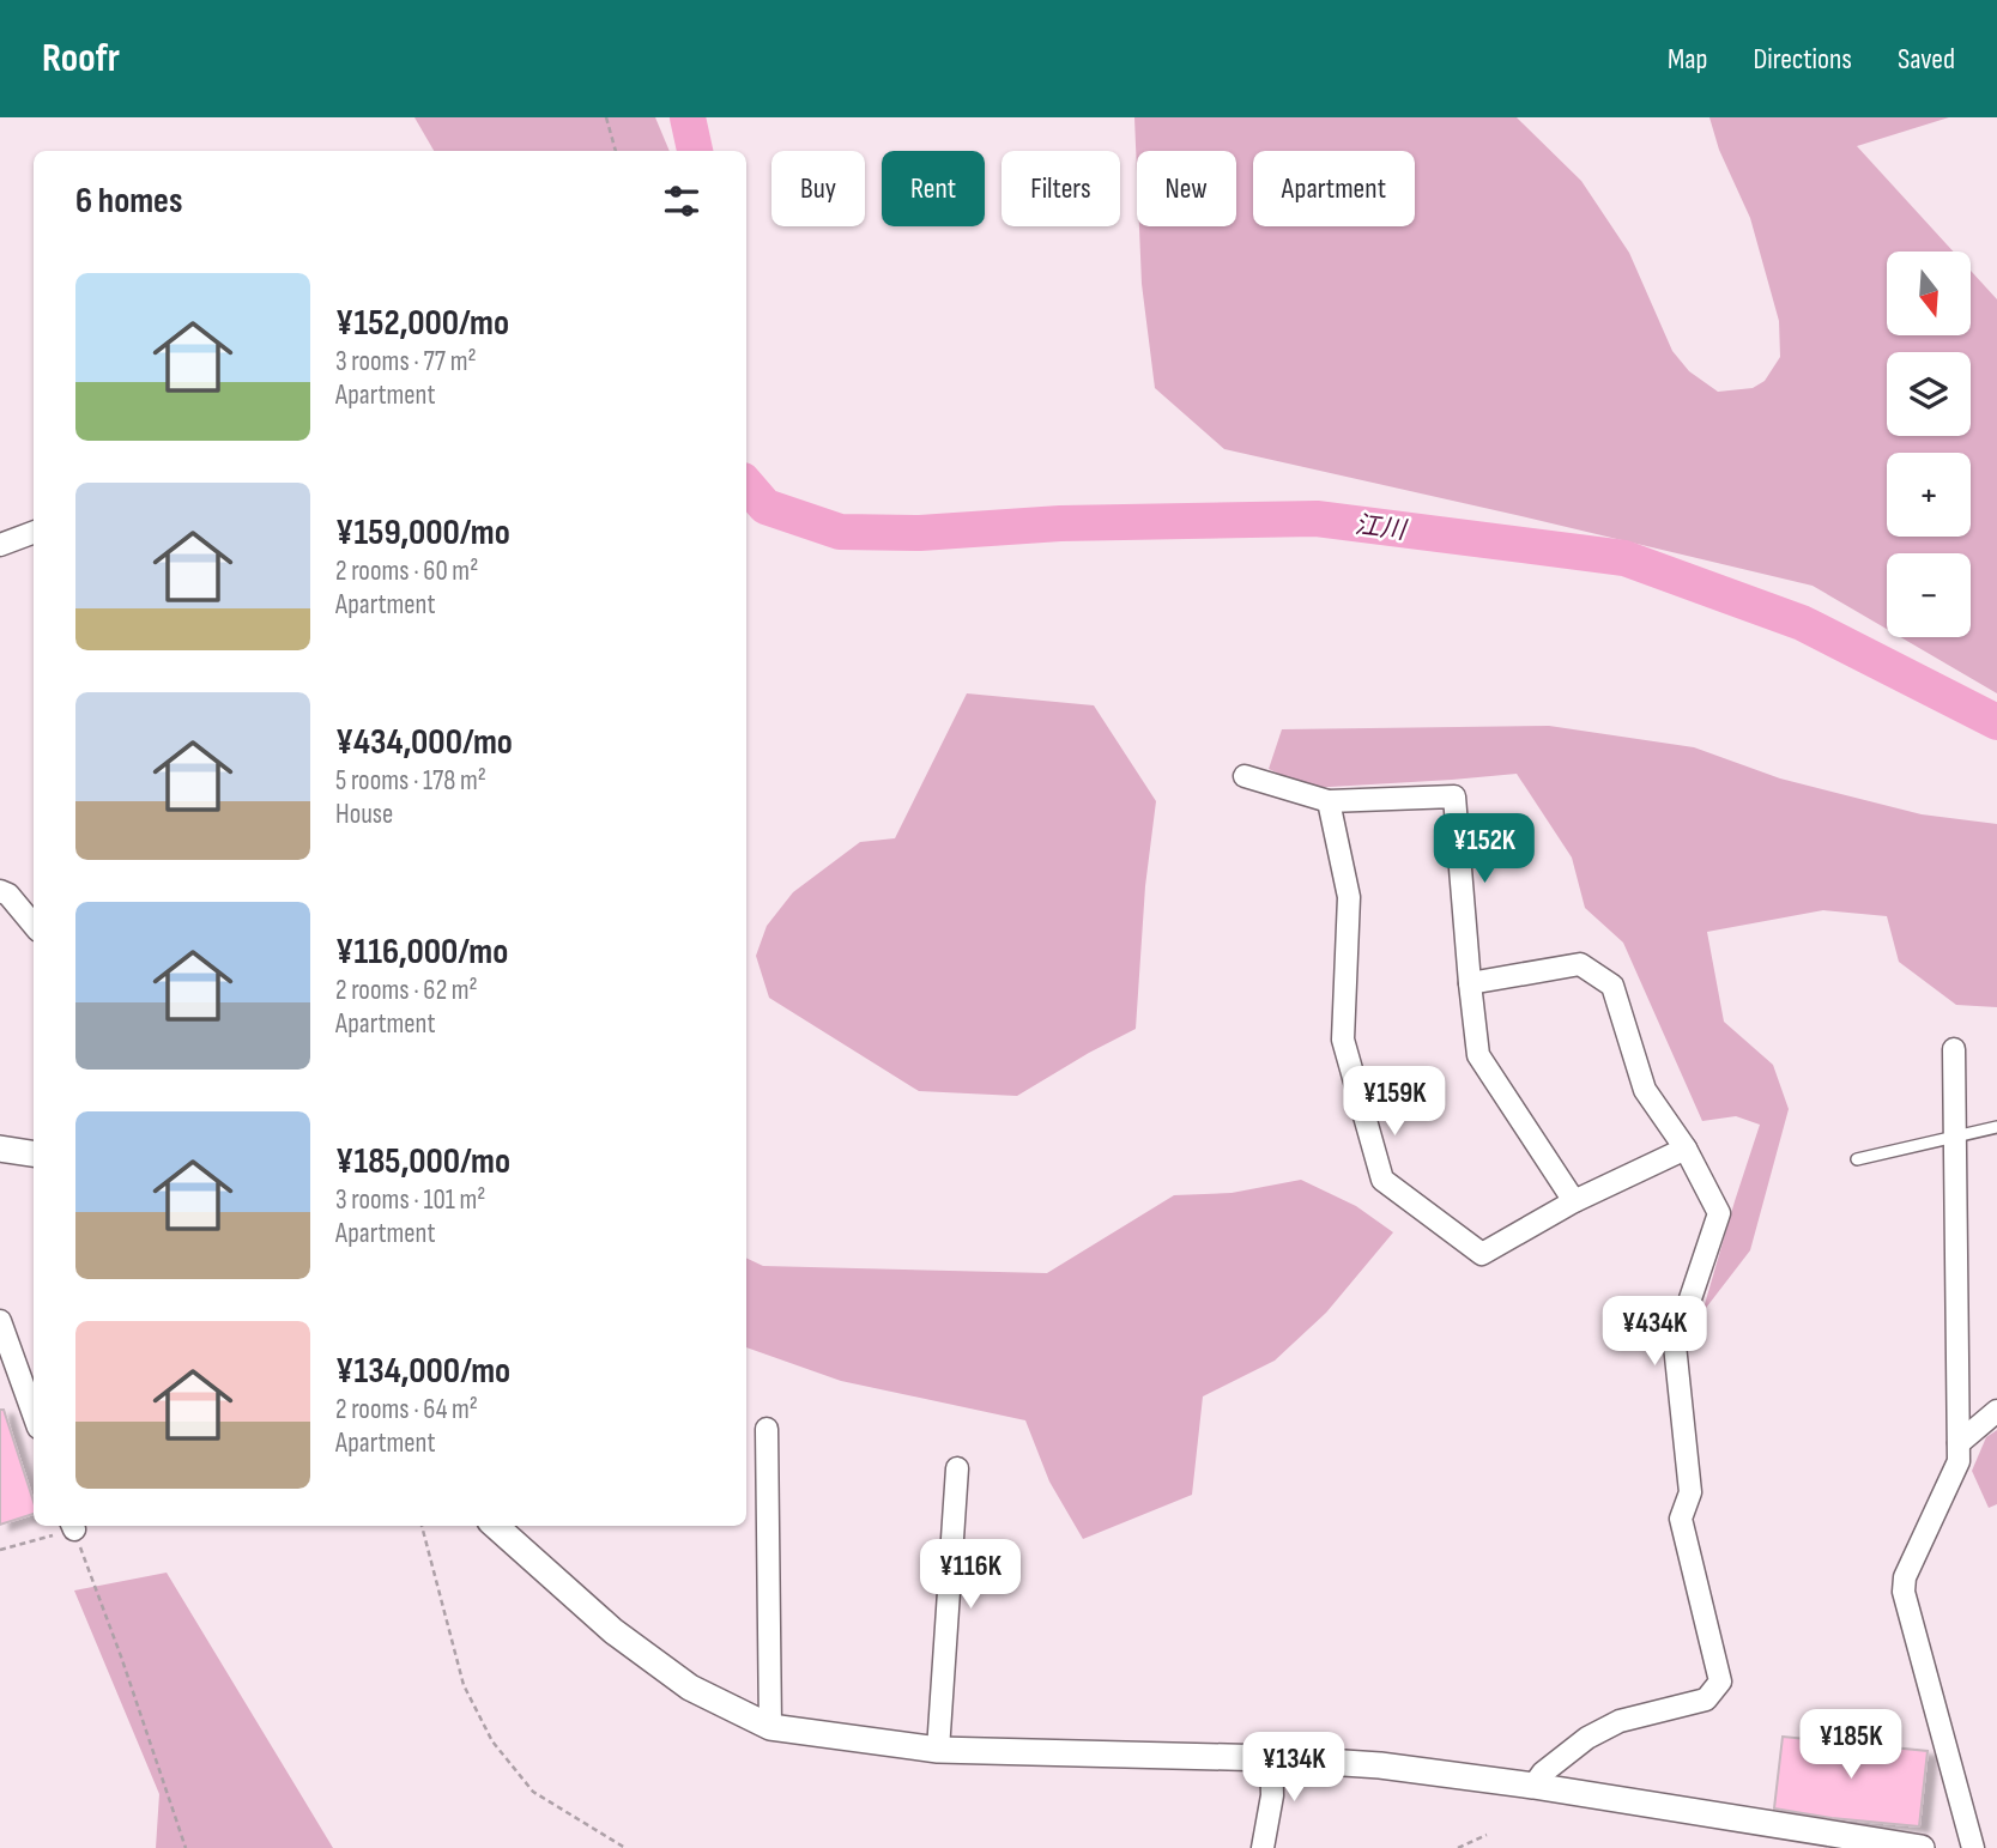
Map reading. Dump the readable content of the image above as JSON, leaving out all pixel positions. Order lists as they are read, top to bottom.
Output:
{
  "water": ["江川"],
  "north": "bottom",
  "page": {
    "header": "Roofr",
    "nav": ["Map", "Directions", "Saved"],
    "chip": [
      "Buy",
      "Rent",
      "Filters",
      "New",
      "Apartment"
    ],
    "heading": "6 homes",
    "map_buttons": ["+", "−"],
    "list": [
      {
        "name": "¥152,000/mo",
        "note": "3 rooms · 77 m² · Apartment"
      },
      {
        "name": "¥159,000/mo",
        "note": "2 rooms · 60 m² · Apartment"
      },
      {
        "name": "¥434,000/mo",
        "note": "5 rooms · 178 m² · House"
      },
      {
        "name": "¥116,000/mo",
        "note": "2 rooms · 62 m² · Apartment"
      },
      {
        "name": "¥185,000/mo",
        "note": "3 rooms · 101 m² · Apartment"
      },
      {
        "name": "¥134,000/mo",
        "note": "2 rooms · 64 m² · Apartment"
      }
    ],
    "price": [
      "¥152K",
      "¥159K",
      "¥434K",
      "¥116K",
      "¥185K",
      "¥134K"
    ]
  }
}
